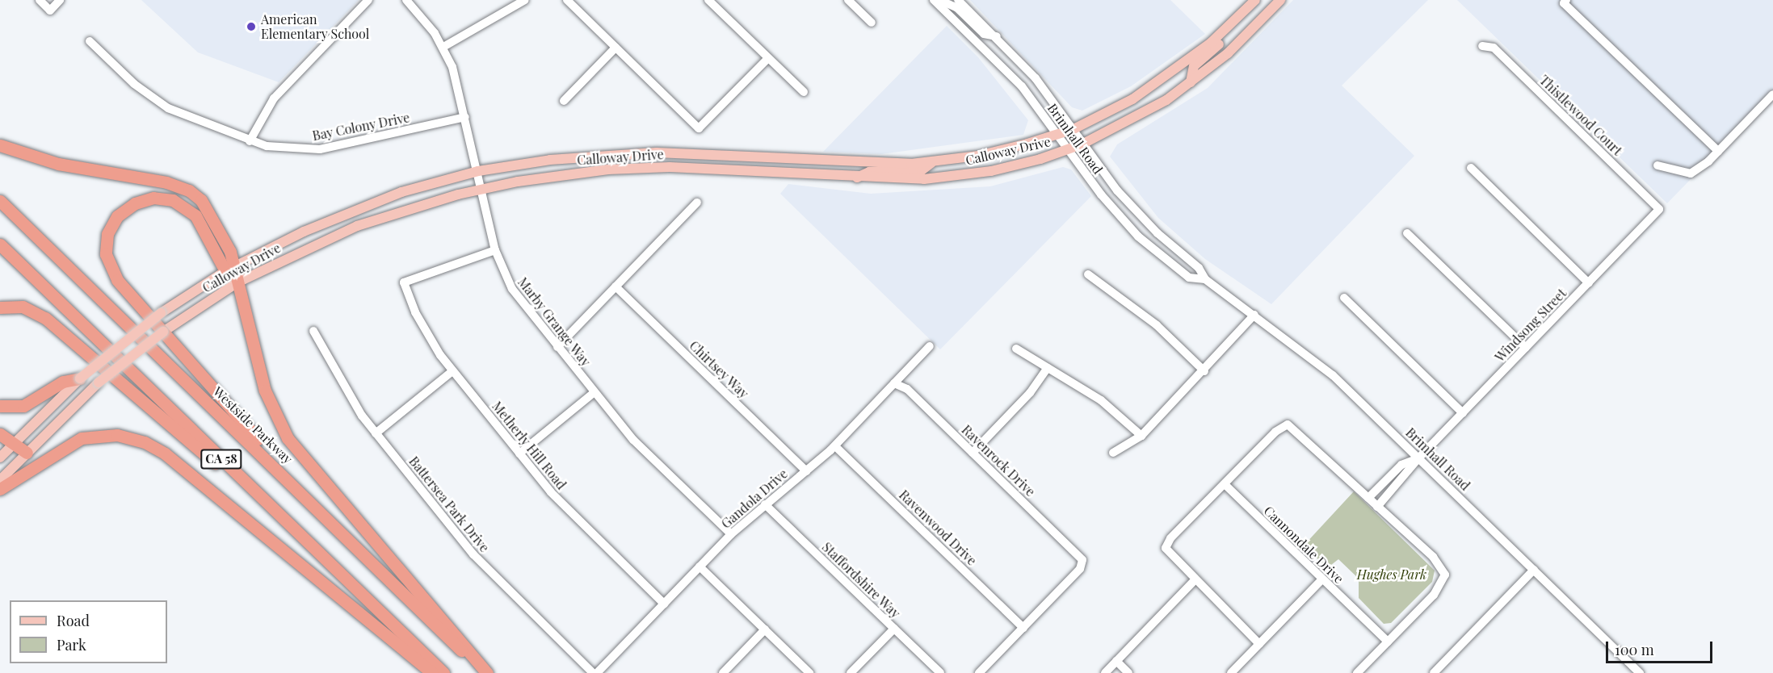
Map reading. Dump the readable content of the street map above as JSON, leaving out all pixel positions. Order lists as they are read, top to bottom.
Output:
{
  "streets": {
    "highway": ["Westside Parkway", "CA 58"],
    "main road": ["Calloway Drive"],
    "street": [
      "Thistlewood Court",
      "Bay Colony Drive",
      "Brimhall Road",
      "Marby Grange Way",
      "Windsong Street",
      "Chirtsey Way",
      "Metherly Hill Road",
      "Ravenrock Drive",
      "Gandola Drive",
      "Battersea Park Drive",
      "Ravenwood Drive",
      "Cannondale Drive",
      "Staffordshire Way"
    ]
  },
  "crossings": [
    ["Thistlewood Court", "Windsong Street"],
    ["Bay Colony Drive", "Marby Grange Way"],
    ["Brimhall Road", "Calloway Drive"],
    ["Brimhall Road", "Windsong Street"],
    ["Calloway Drive", "Marby Grange Way"],
    ["Marby Grange Way", "Metherly Hill Road"],
    ["Marby Grange Way", "Gandola Drive"],
    ["Chirtsey Way", "Gandola Drive"],
    ["Metherly Hill Road", "Gandola Drive"],
    ["Ravenrock Drive", "Gandola Drive"],
    ["Ravenrock Drive", "Ravenwood Drive"],
    ["Gandola Drive", "Ravenwood Drive"],
    ["Gandola Drive", "Staffordshire Way"]
  ],
  "parks": ["Hughes Park"],
  "places": ["American Elementary School"],
  "legend": ["Road", "Park"],
  "scale_bar": "100 m"
}
